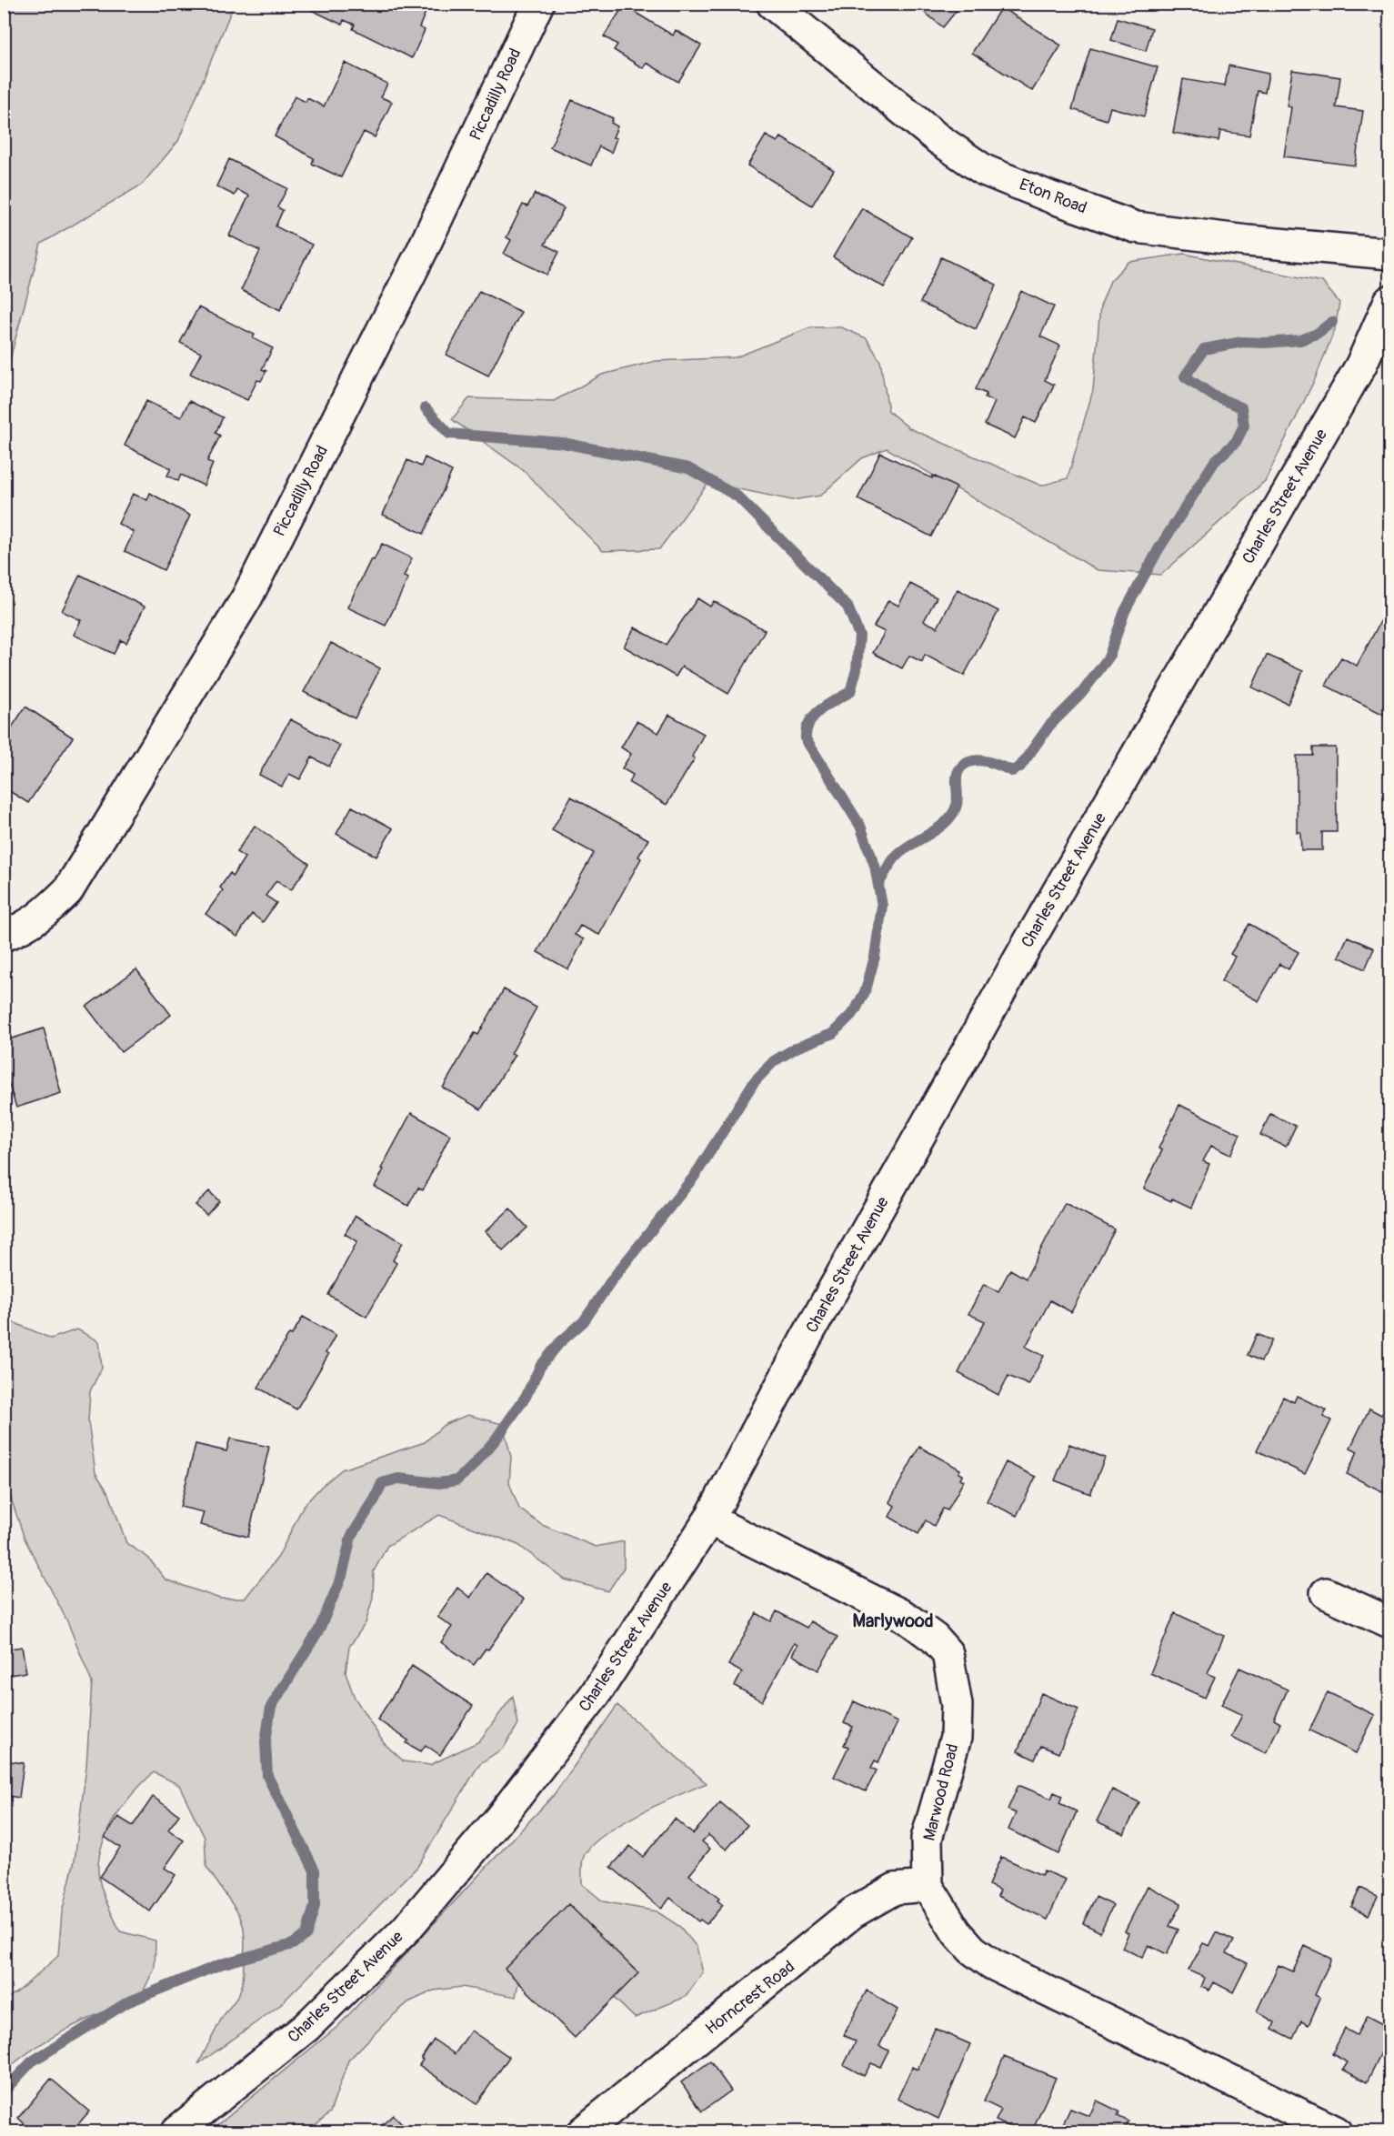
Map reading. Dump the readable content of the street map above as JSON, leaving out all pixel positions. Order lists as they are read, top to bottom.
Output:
{
  "streets": {
    "street": [
      "Piccadilly Road",
      "Eton Road",
      "Charles Street Avenue",
      "Marwood Road",
      "Horncrest Road"
    ]
  },
  "crossings": [
    ["Charles Street Avenue", "Marwood Road"],
    ["Marwood Road", "Horncrest Road"]
  ],
  "districts": ["Marlywood"]
}
